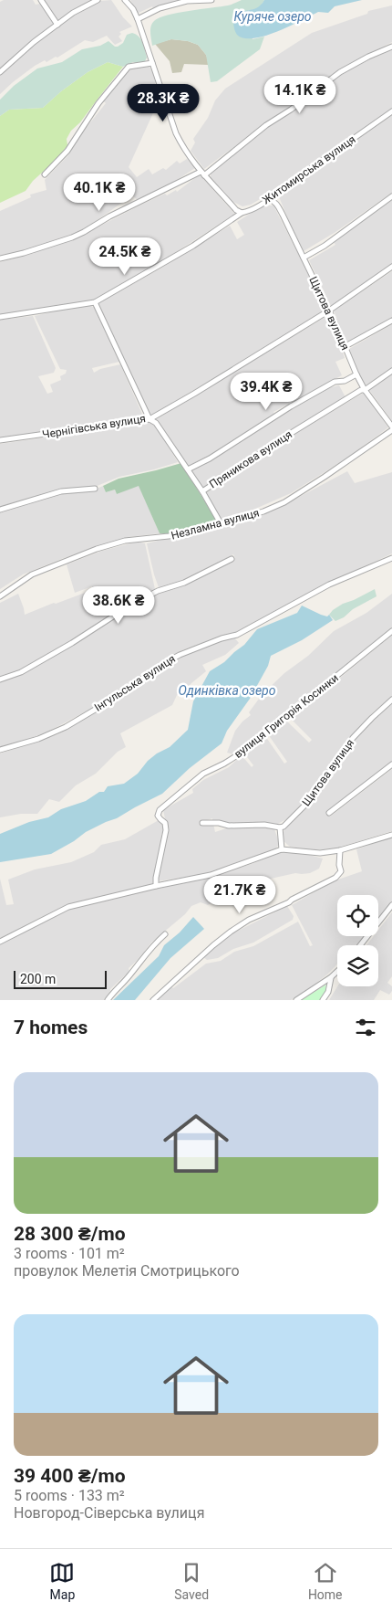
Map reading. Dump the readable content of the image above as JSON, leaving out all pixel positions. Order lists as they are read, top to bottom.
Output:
{
  "streets": {
    "street": [
      "Житомирська вулиця",
      "Щитова вулиця",
      "Чернігівська вулиця",
      "Пряникова вулиця",
      "Незламна вулиця",
      "Інгульська вулиця",
      "вулиця Григорія Косинки"
    ]
  },
  "crossings": [
    ["Житомирська вулиця", "Щитова вулиця"],
    ["Щитова вулиця", "Чернігівська вулиця"],
    ["Щитова вулиця", "Пряникова вулиця"],
    ["Щитова вулиця", "Незламна вулиця"]
  ],
  "water": ["Куряче озеро", "Одинківка озеро"],
  "scale_bar": "200 m",
  "page": {
    "price": [
      "14.1K ₴",
      "28.3K ₴",
      "40.1K ₴",
      "24.5K ₴",
      "39.4K ₴",
      "38.6K ₴",
      "21.7K ₴"
    ],
    "scale": "200 m",
    "heading": "7 homes",
    "list": [
      {
        "name": "28 300 ₴/mo",
        "note": "3 rooms · 101 m² · провулок Мелетія Смотрицького"
      },
      {
        "name": "39 400 ₴/mo",
        "note": "5 rooms · 133 m² · Новгород-Сіверська вулиця"
      }
    ],
    "tabs": ["Map", "Saved", "Home"]
  }
}
